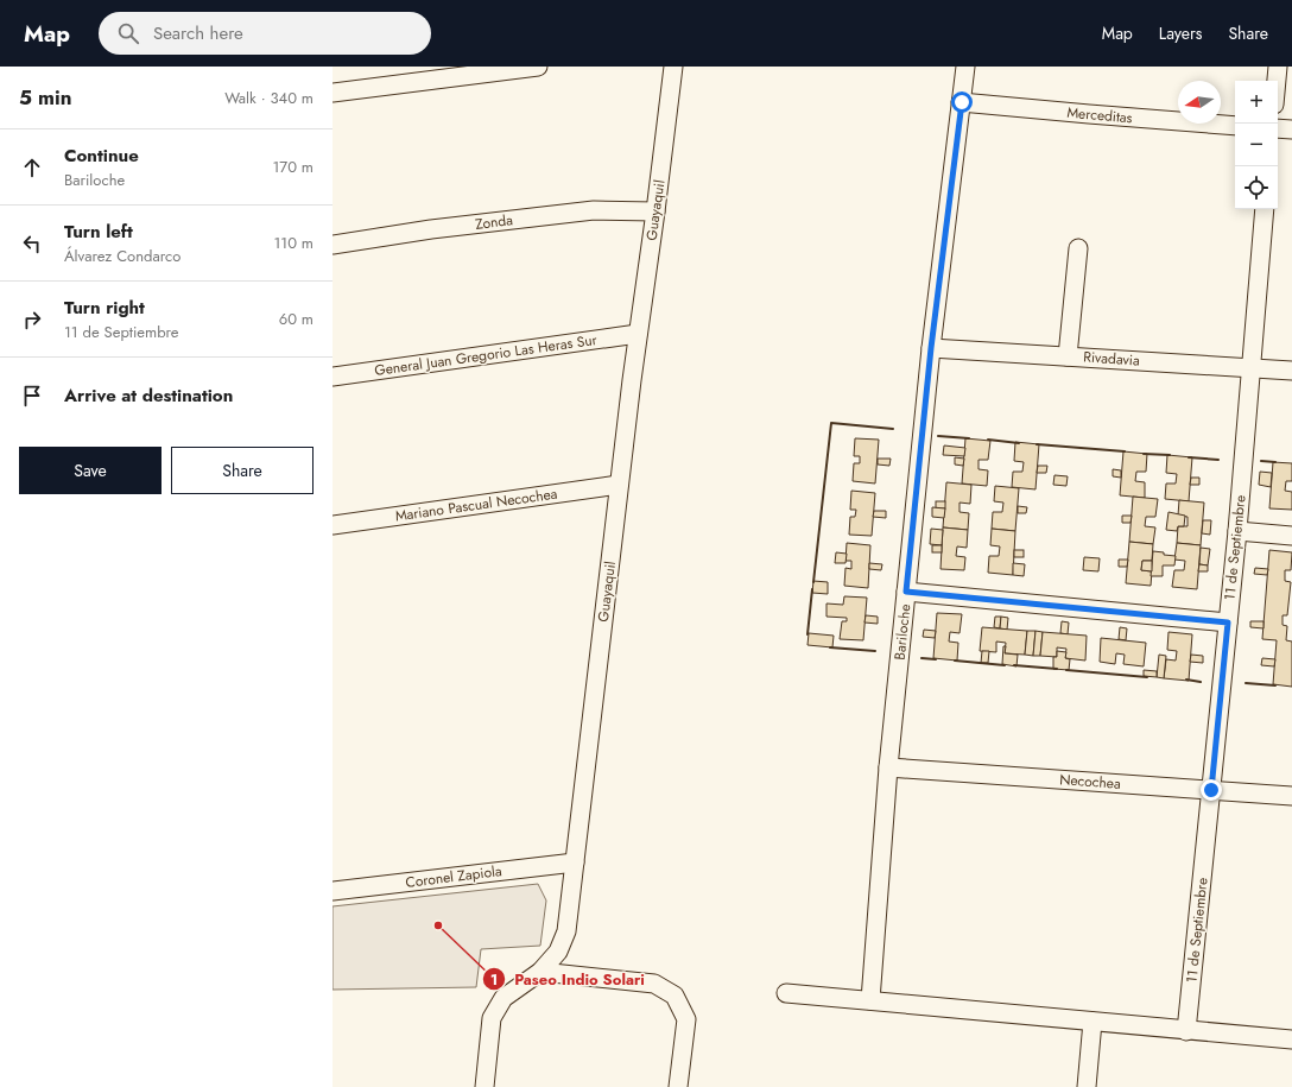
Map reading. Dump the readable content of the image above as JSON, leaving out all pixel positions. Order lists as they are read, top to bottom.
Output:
{
  "streets": {
    "street": [
      "Merceditas",
      "Guayaquil",
      "Zonda",
      "General Juan Gregorio Las Heras Sur",
      "Rivadavia",
      "Mariano Pascual Necochea",
      "11 de Septiembre",
      "Bariloche",
      "Necochea",
      "Coronel Zapiola"
    ]
  },
  "crossings": [
    ["Merceditas", "Bariloche"],
    ["Guayaquil", "Zonda"],
    ["Guayaquil", "General Juan Gregorio Las Heras Sur"],
    ["Guayaquil", "Mariano Pascual Necochea"],
    ["Guayaquil", "Coronel Zapiola"],
    ["Rivadavia", "11 de Septiembre"],
    ["Rivadavia", "Bariloche"],
    ["11 de Septiembre", "Necochea"],
    ["Bariloche", "Necochea"]
  ],
  "places": ["Paseo Indio Solari"],
  "north": "left",
  "page": {
    "header": "Map",
    "search": "Search here",
    "nav": ["Map", "Layers", "Share"],
    "heading": ["5 min", "Walk · 340 m"],
    "map_buttons": ["+", "−"],
    "list": [
      ["Continue", "Bariloche", "170 m"],
      ["Turn left", "Álvarez Condarco", "110 m"],
      ["Turn right", "11 de Septiembre", "60 m"],
      "Arrive at destination"
    ],
    "buttons": ["Save", "Share"]
  }
}
